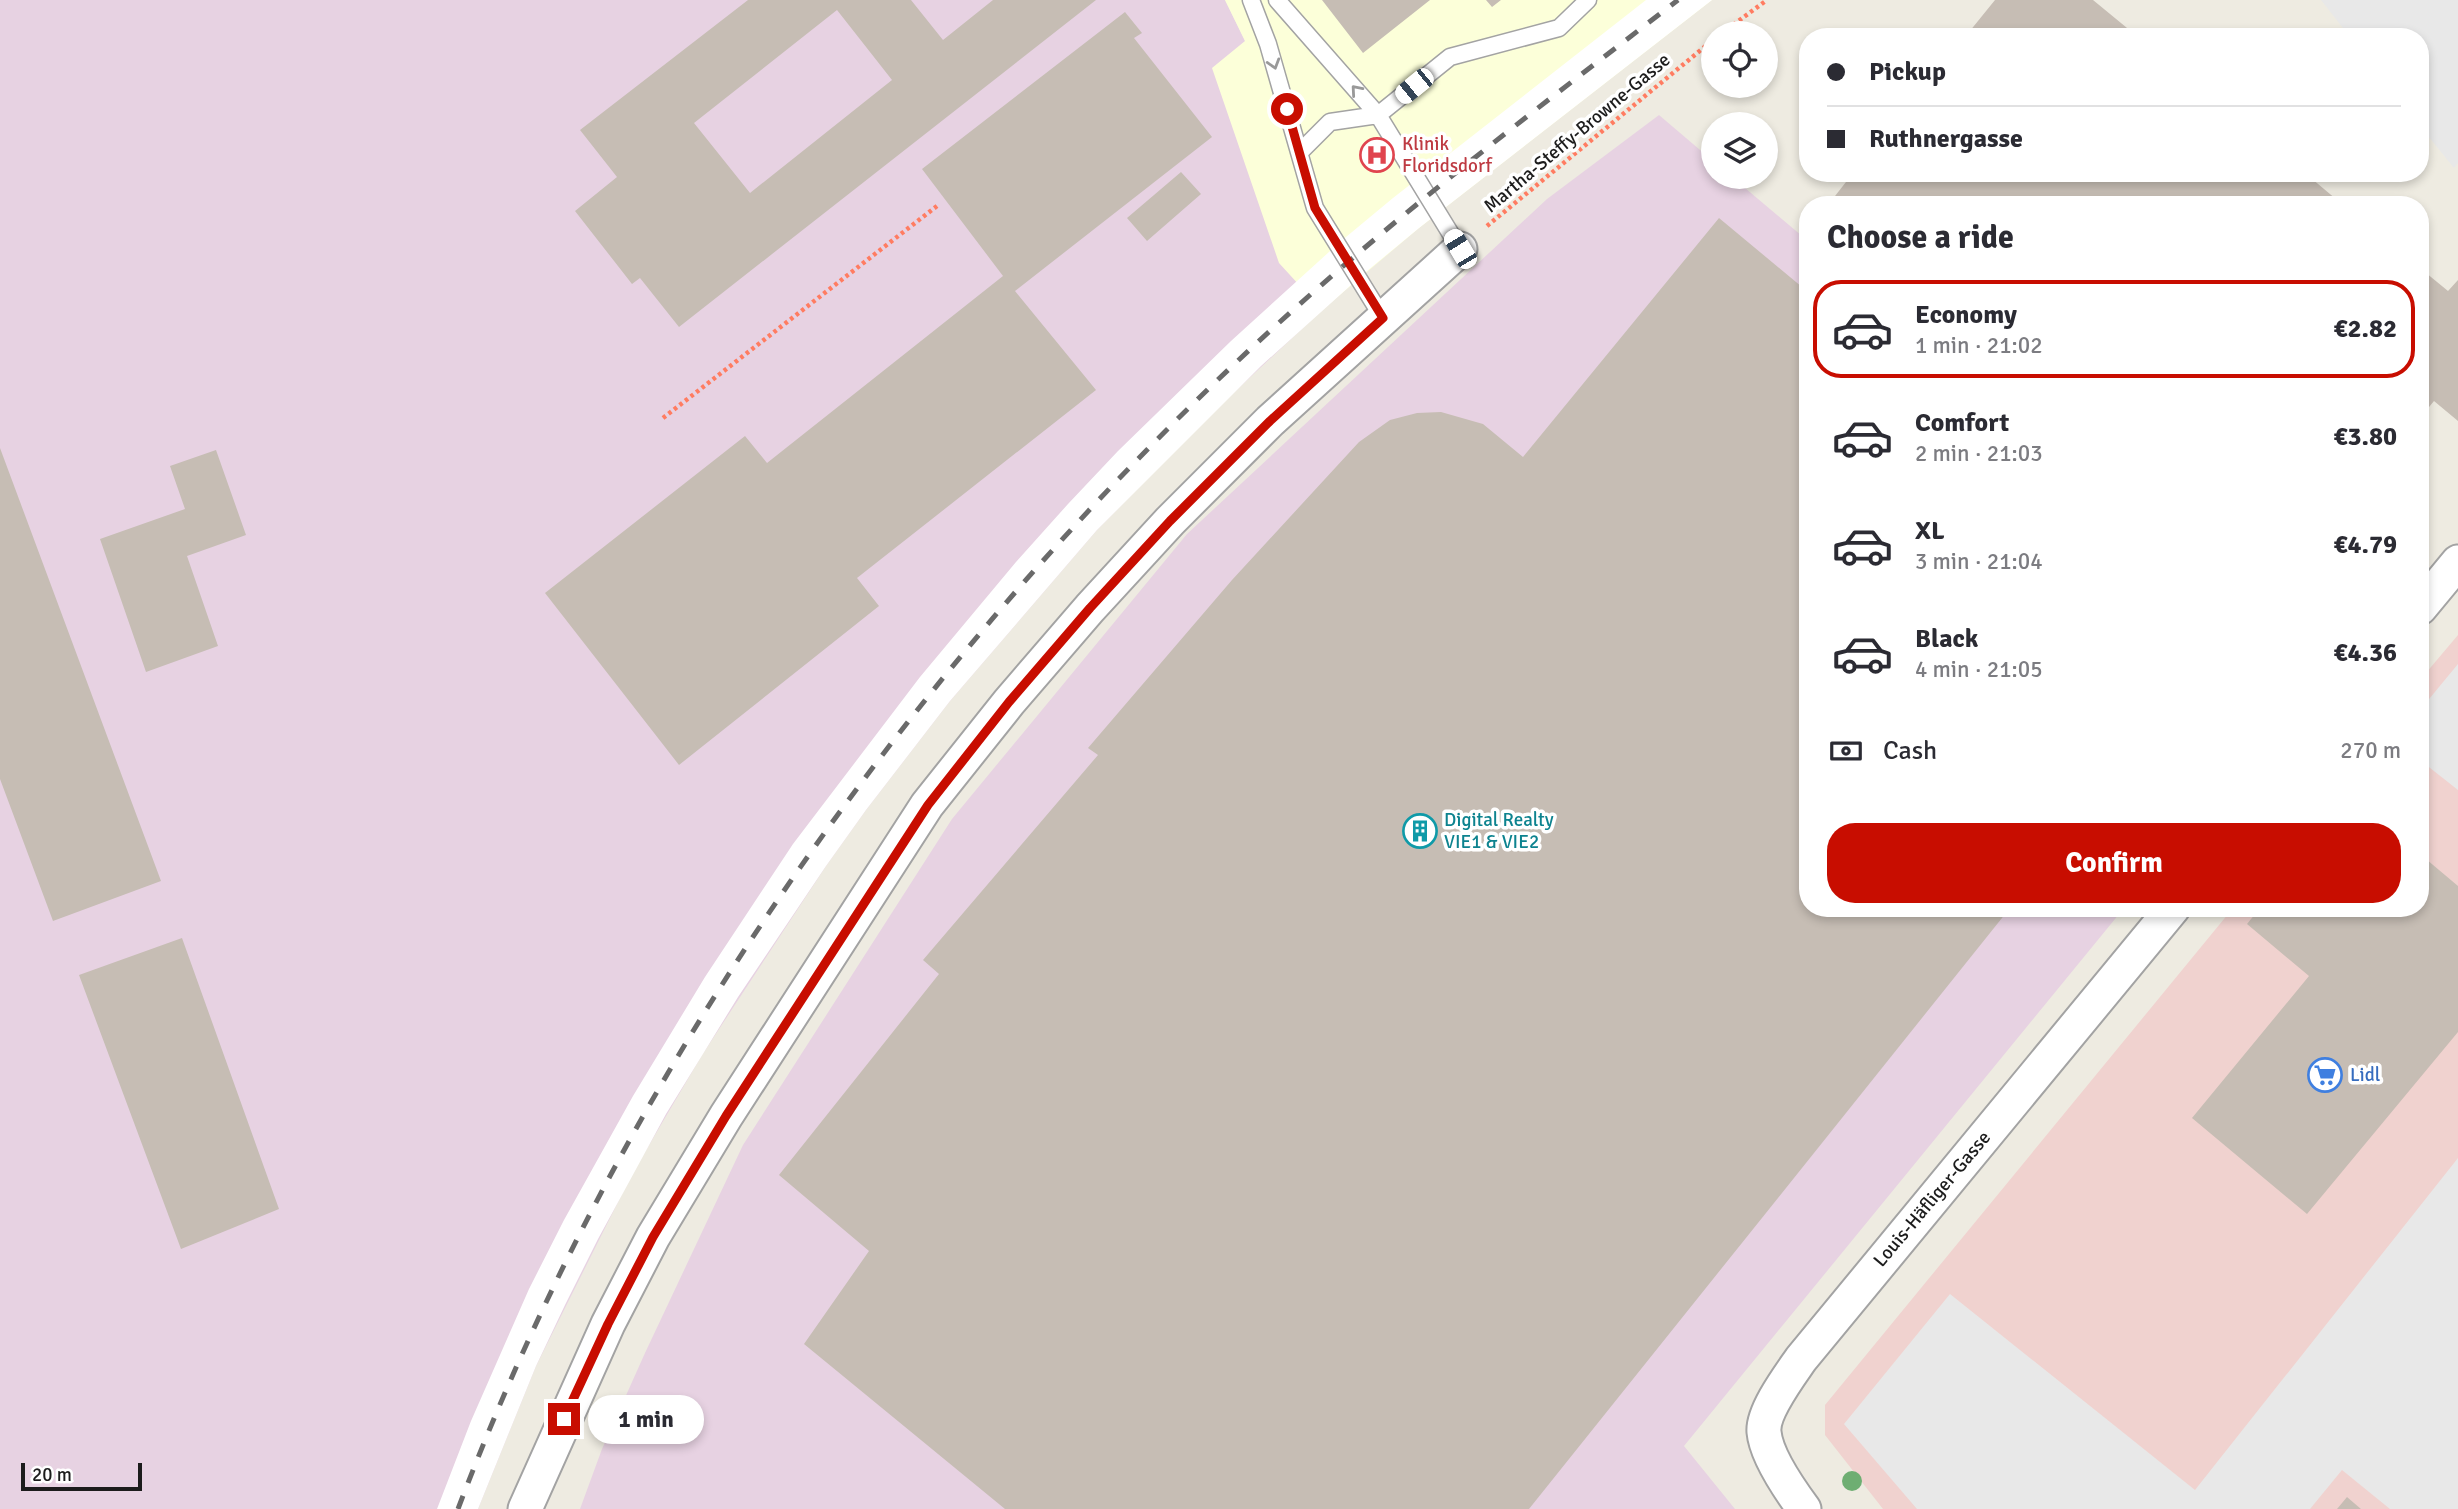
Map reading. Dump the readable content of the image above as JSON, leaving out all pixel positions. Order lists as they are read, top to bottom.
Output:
{
  "streets": {
    "street": ["Louis-Häfliger-Gasse"],
    "path": ["Martha-Steffy-Browne-Gasse"]
  },
  "places": {
    "hospital": ["Klinik Floridsdorf"],
    "building": ["Digital Realty VIE1 & VIE2"],
    "supermarket": ["Lidl"]
  },
  "scale_bar": "20 m",
  "page": {
    "banner": ["Pickup", "Ruthnergasse"],
    "heading": "Choose a ride",
    "list": [
      {
        "name": "Economy",
        "note": "1 min · 21:02",
        "value": "€2.82"
      },
      {
        "name": "Comfort",
        "note": "2 min · 21:03",
        "value": "€3.80"
      },
      {
        "name": "XL",
        "note": "3 min · 21:04",
        "value": "€4.79"
      },
      {
        "name": "Black",
        "note": "4 min · 21:05",
        "value": "€4.36"
      }
    ],
    "pay": ["Cash", "270 m"],
    "buttons": "Confirm",
    "bubble": "1 min",
    "scale": "20 m"
  }
}
